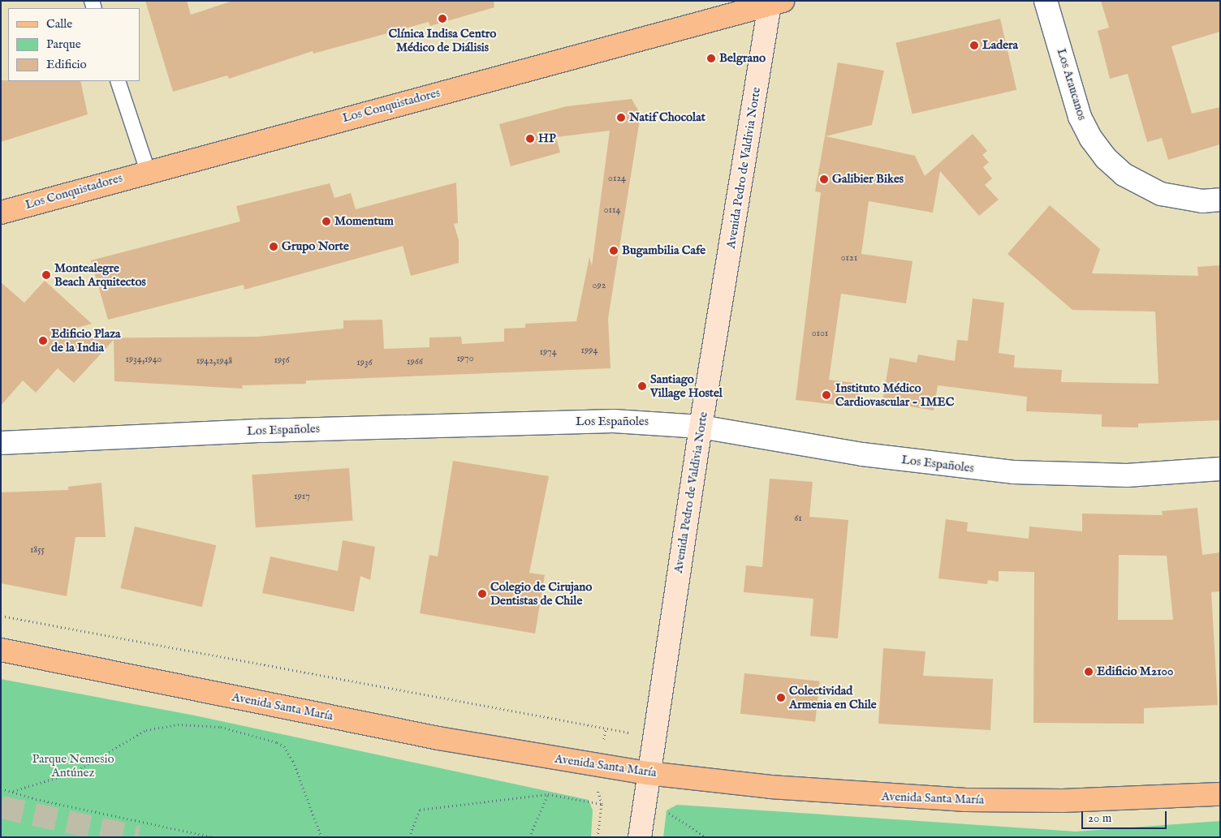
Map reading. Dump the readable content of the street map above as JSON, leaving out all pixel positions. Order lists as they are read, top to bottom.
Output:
{
  "streets": {
    "main road": ["Los Conquistadores", "Avenida Pedro de Valdivia Norte", "Avenida Santa María"],
    "street": ["Los Araucanos", "Los Españoles"]
  },
  "crossings": [
    ["Los Conquistadores", "Avenida Pedro de Valdivia Norte"],
    ["Avenida Pedro de Valdivia Norte", "Los Españoles"],
    ["Avenida Pedro de Valdivia Norte", "Avenida Santa María"]
  ],
  "parks": ["Parque Nemesio Antúnez"],
  "places": [
    "Clínica Indisa Centro Médico de Diálisis",
    "Ladera",
    "Belgrano",
    "Natif Chocolat",
    "HP",
    "Galibier Bikes",
    "Momentum",
    "Grupo Norte",
    "Bugambilia Cafe",
    "Montealegre Beach Arquitectos",
    "Edificio Plaza de la India",
    "Santiago Village Hostel",
    "Instituto Médico Cardiovascular - IMEC",
    "Colegio de Cirujano Dentistas de Chile",
    "Edificio M2100",
    "Colectividad Armenia en Chile"
  ],
  "house_numbers": [
    "0124",
    "0114",
    "0121",
    "092",
    "0101",
    "1994",
    "1974",
    "1970",
    "1934,1940",
    "1956",
    "1942,1948",
    "1966",
    "1936",
    "1917",
    "61",
    "1855"
  ],
  "legend": ["Calle", "Parque", "Edificio"],
  "scale_bar": "20 m"
}
